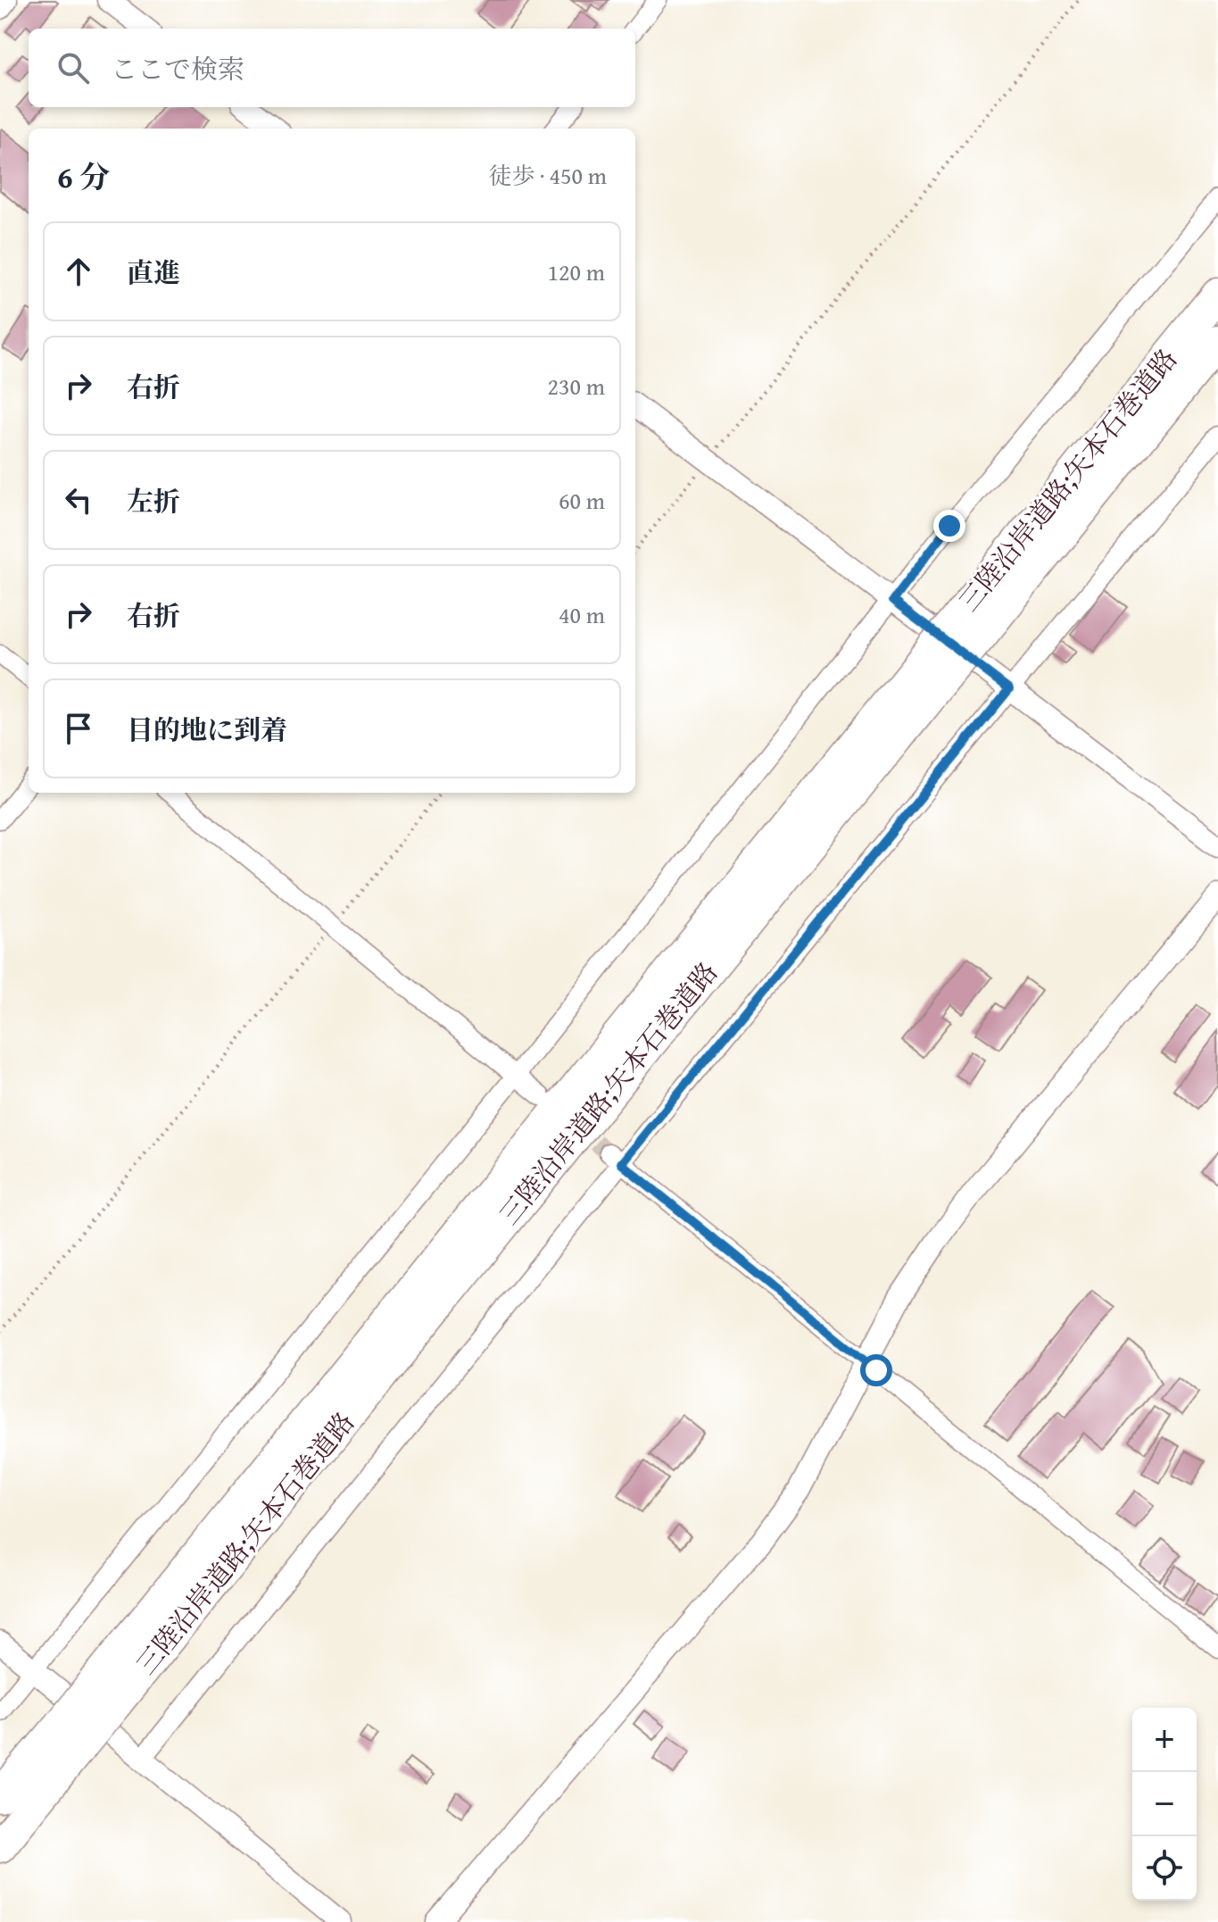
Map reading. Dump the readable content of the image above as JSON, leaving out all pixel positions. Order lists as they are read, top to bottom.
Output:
{
  "streets": {
    "highway": ["三陸沿岸道路;矢本石巻道路"]
  },
  "page": {
    "search": "ここで検索",
    "heading": ["6 分", "徒歩 · 450 m"],
    "list": [
      ["直進", "120 m"],
      ["右折", "230 m"],
      ["左折", "60 m"],
      ["右折", "40 m"],
      "目的地に到着"
    ],
    "map_buttons": ["+", "−"]
  }
}
